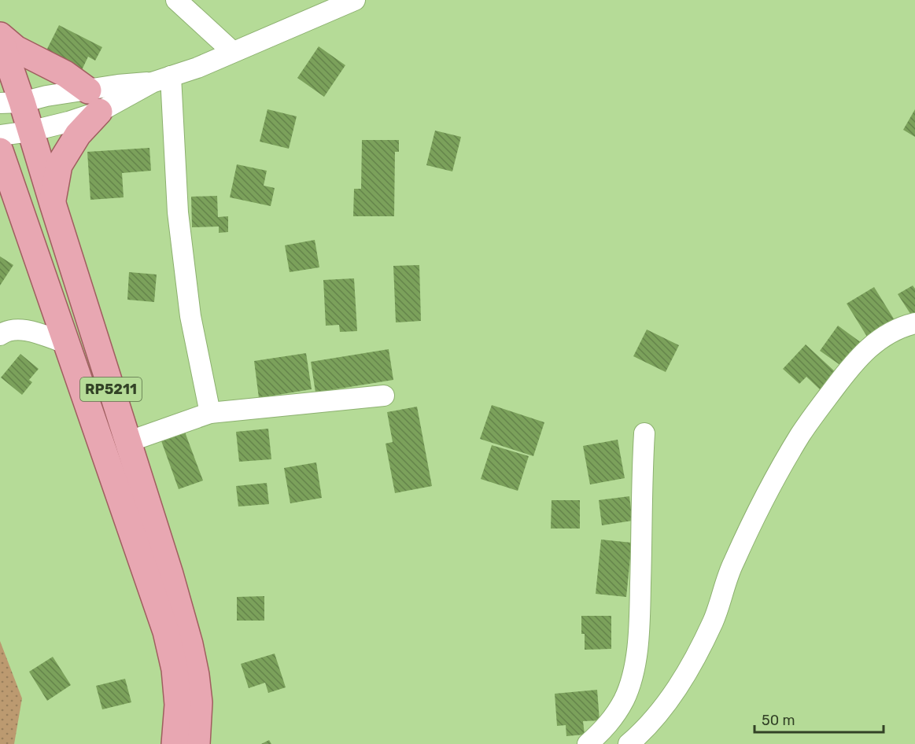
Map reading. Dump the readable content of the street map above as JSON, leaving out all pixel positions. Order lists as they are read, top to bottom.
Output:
{
  "streets": {
    "main road": ["RP5211"]
  },
  "scale_bar": "50 m"
}
